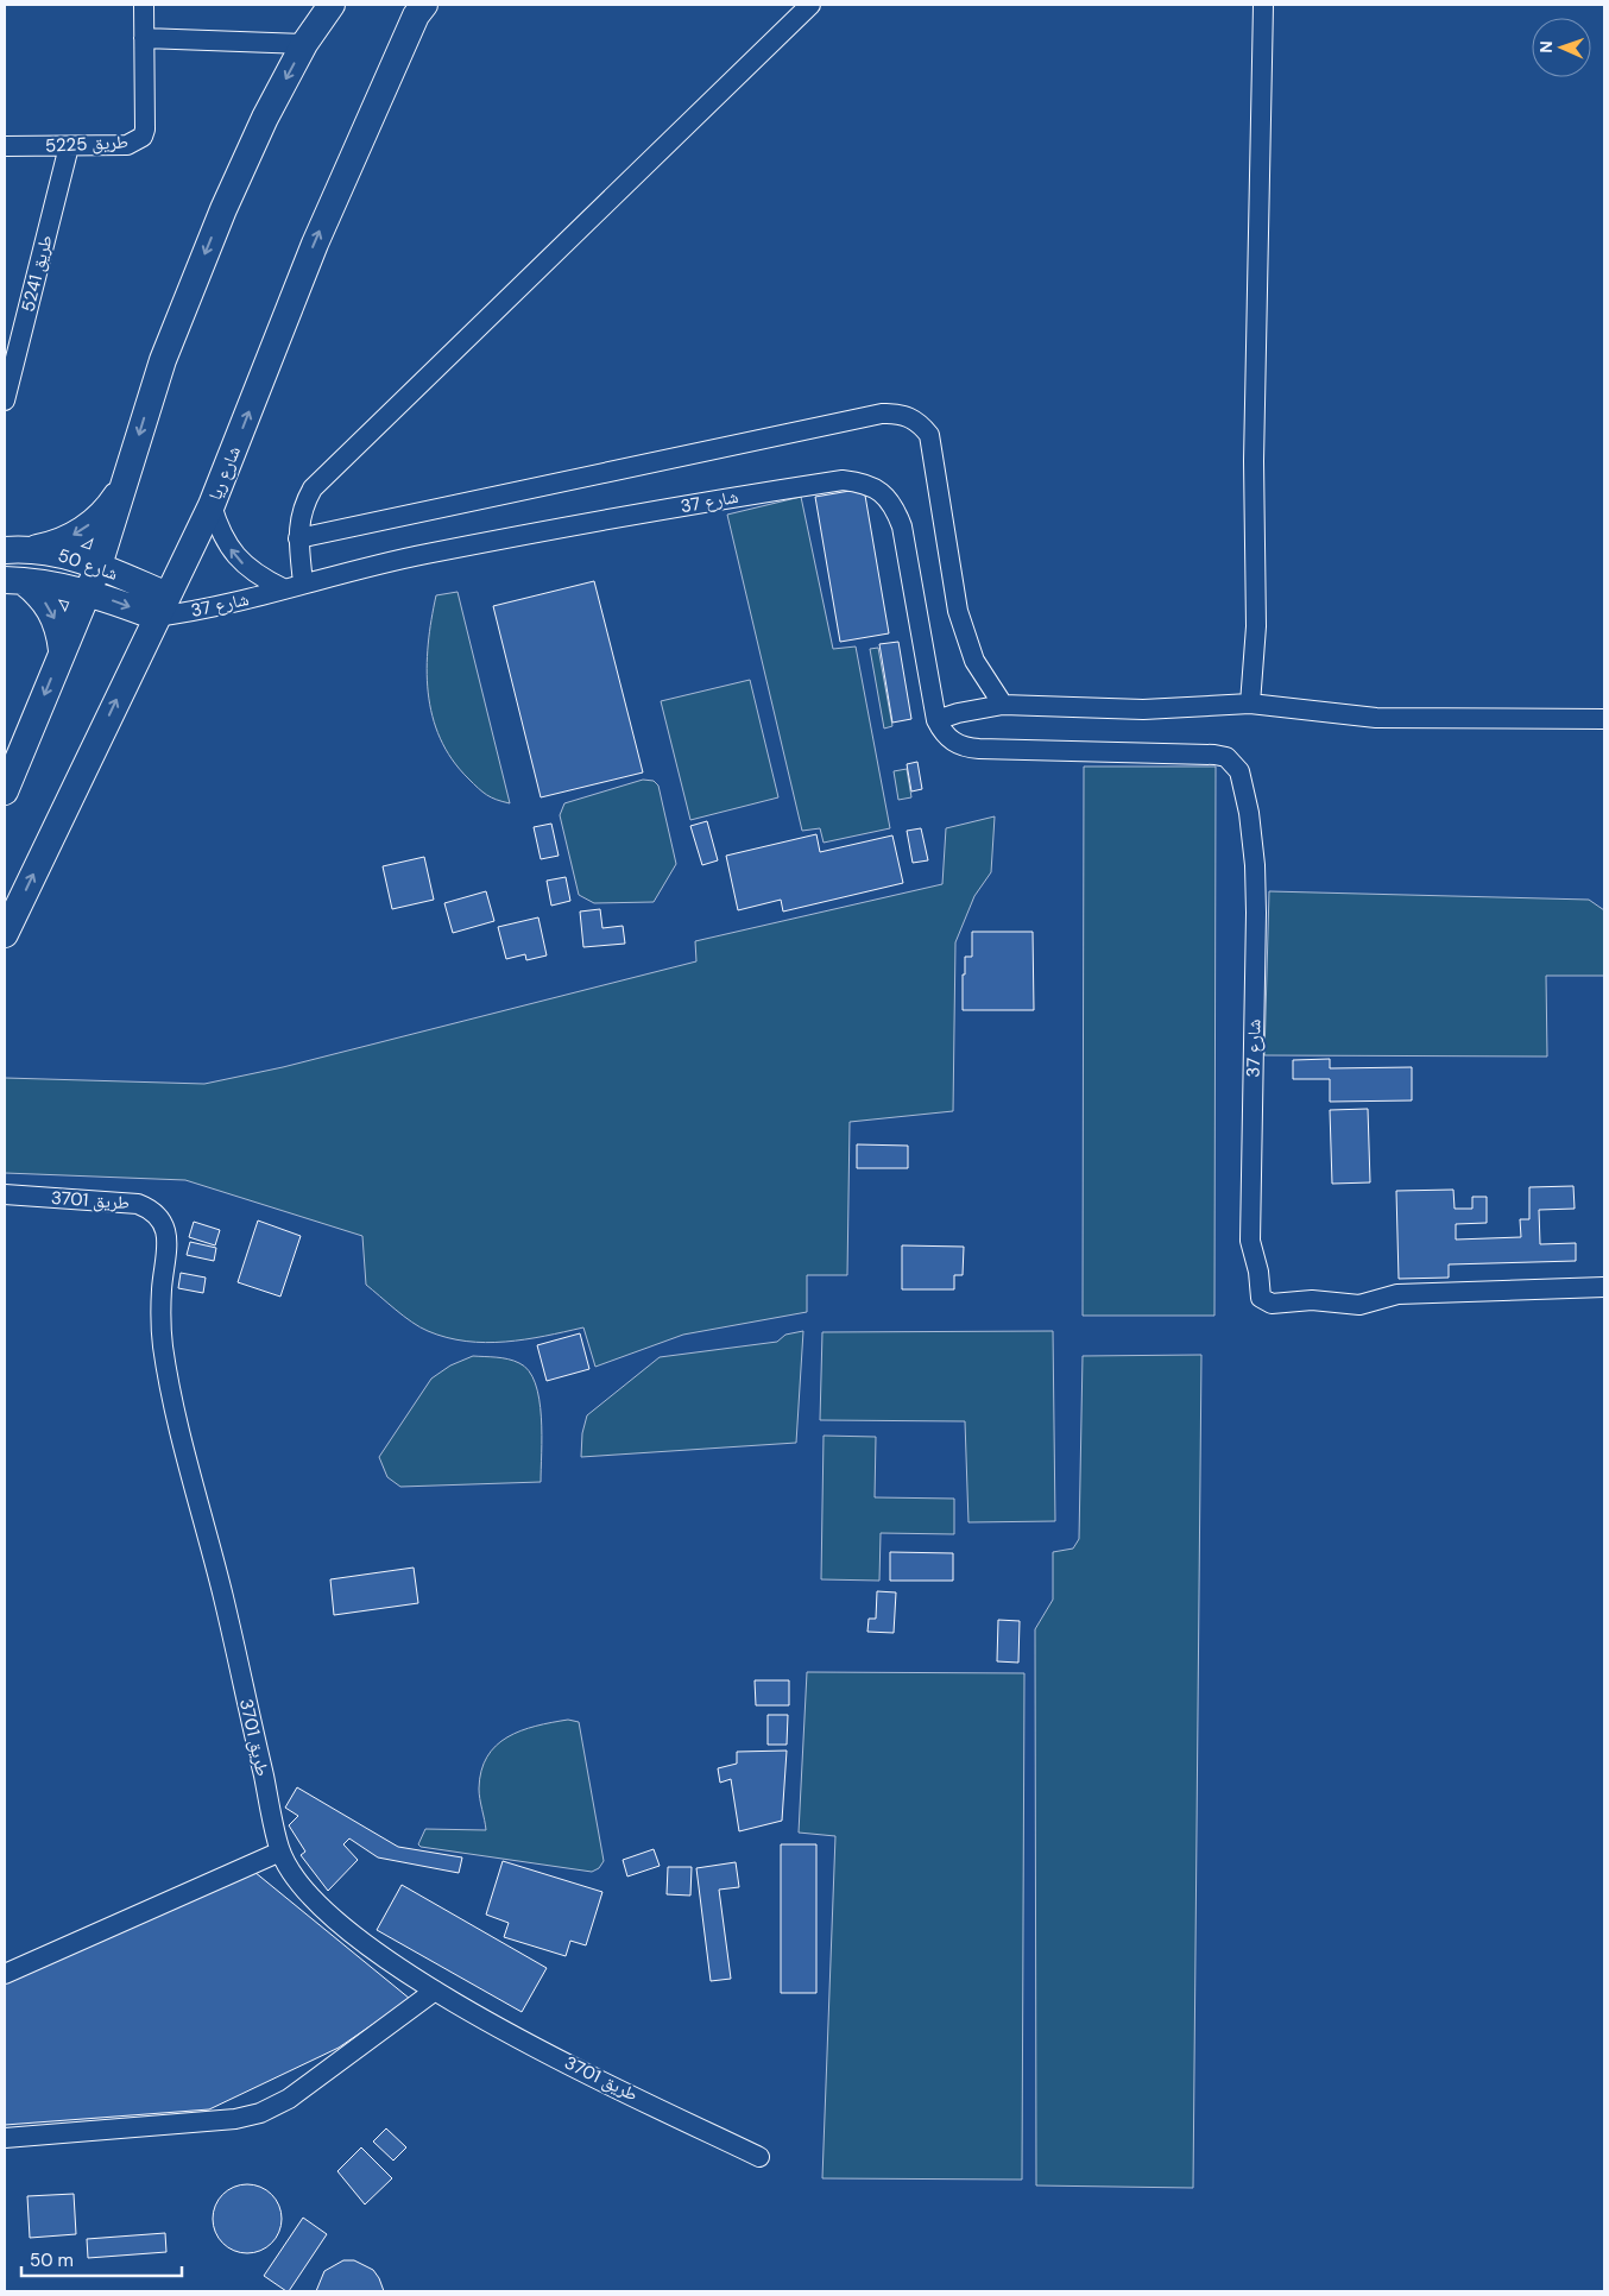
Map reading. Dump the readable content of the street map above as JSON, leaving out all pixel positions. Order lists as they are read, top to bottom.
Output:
{
  "streets": {
    "main road": ["شارع ريا", "شارع 50"],
    "street": [
      "طريق 5225",
      "طريق 5241",
      "شارع 37",
      "طريق 3701"
    ]
  },
  "crossings": [
    ["طريق 5225", "طريق 5241"],
    ["شارع ريا", "شارع 37"],
    ["شارع ريا", "شارع 50"],
    ["شارع 37", "شارع 50"]
  ],
  "scale_bar": "50 m",
  "north": "left"
}
